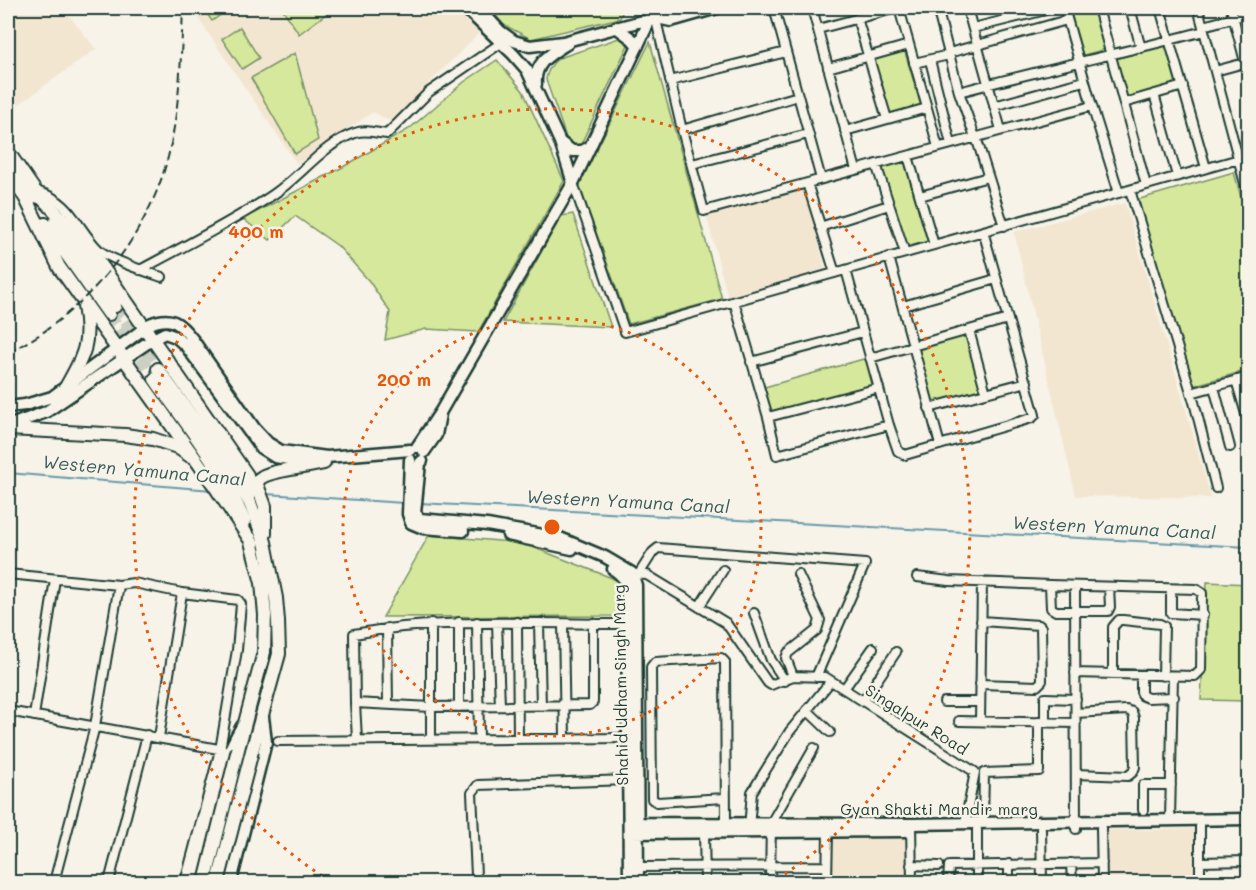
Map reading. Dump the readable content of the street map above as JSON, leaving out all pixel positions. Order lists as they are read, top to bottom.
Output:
{
  "streets": {
    "street": ["Shahid Udham Singh Marg", "Singalpur Road", "Gyan Shakti Mandir marg"]
  },
  "crossings": [
    ["Shahid Udham Singh Marg", "Gyan Shakti Mandir marg"],
    ["Singalpur Road", "Gyan Shakti Mandir marg"]
  ],
  "water": ["Western Yamuna Canal"],
  "rings": ["400 m", "200 m"]
}
